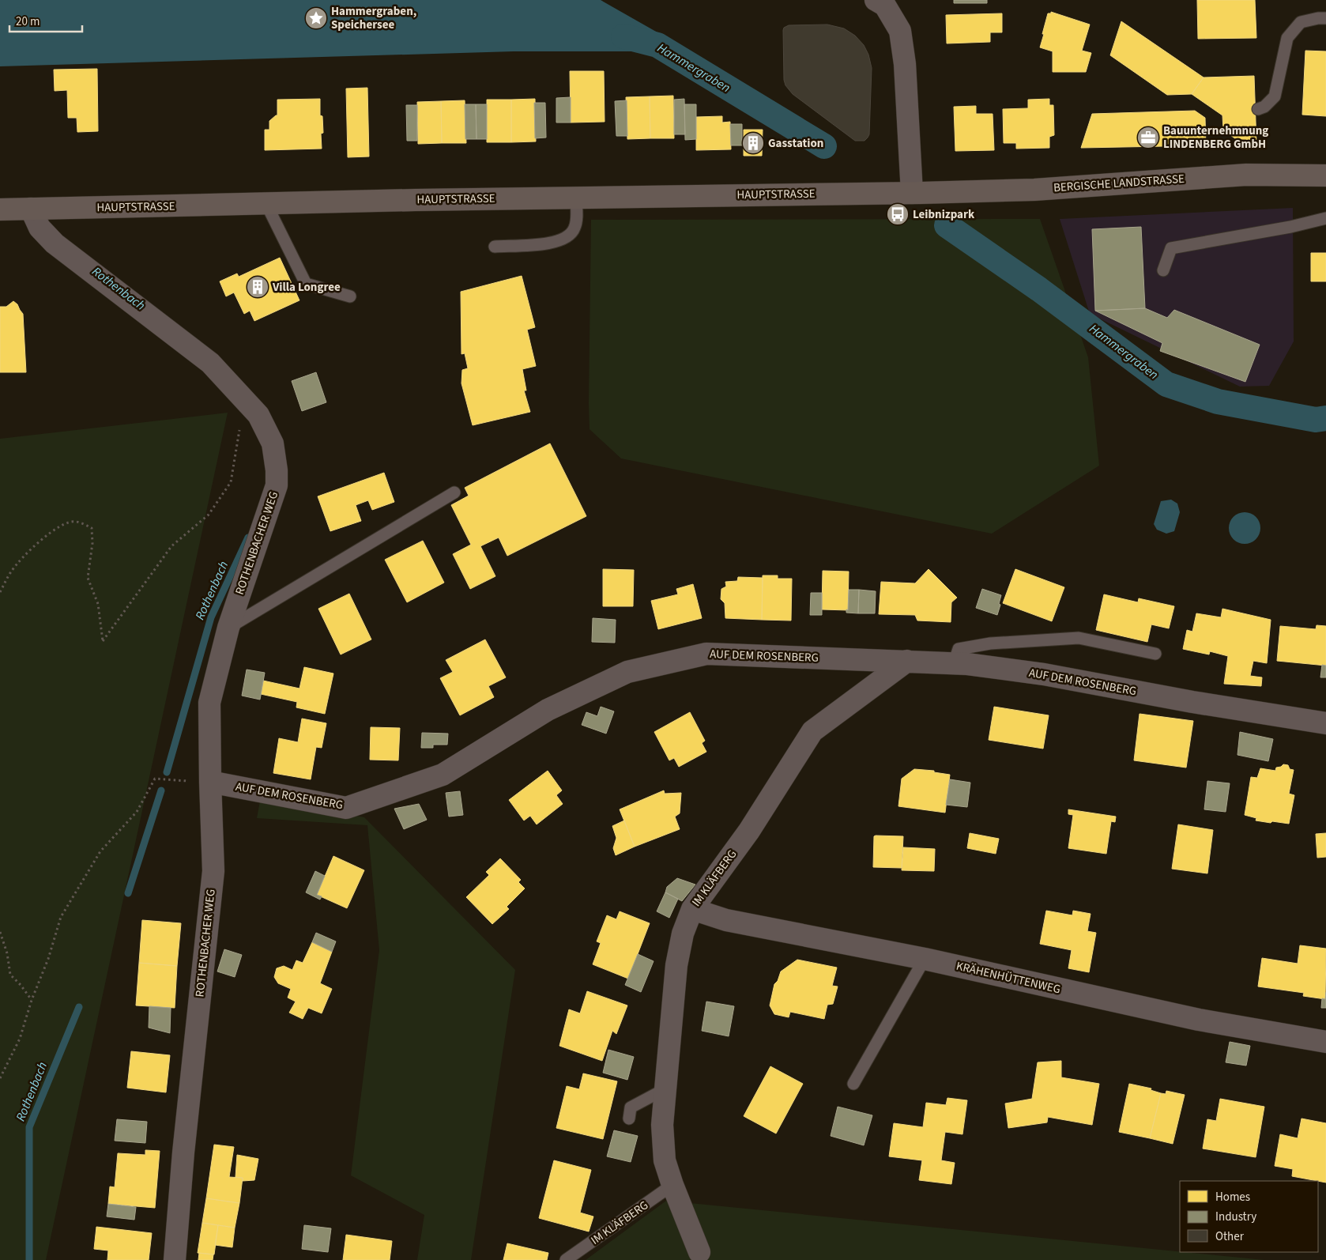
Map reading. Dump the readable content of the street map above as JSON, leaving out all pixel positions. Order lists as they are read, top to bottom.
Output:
{
  "streets": {
    "main road": ["BERGISCHE LANDSTRASSE", "HAUPTSTRASSE"],
    "street": [
      "ROTHENBACHER WEG",
      "AUF DEM ROSENBERG",
      "IM KLÄFBERG",
      "KRÄHENHÜTTENWEG"
    ]
  },
  "crossings": [
    ["BERGISCHE LANDSTRASSE", "HAUPTSTRASSE"],
    ["HAUPTSTRASSE", "ROTHENBACHER WEG"],
    ["ROTHENBACHER WEG", "AUF DEM ROSENBERG"],
    ["AUF DEM ROSENBERG", "IM KLÄFBERG"],
    ["IM KLÄFBERG", "KRÄHENHÜTTENWEG"]
  ],
  "water": ["Hammergraben", "Rothenbach"],
  "places": {
    "place": ["Hammergraben, Speichersee"],
    "office": ["Bauunternehmnung LINDENBERG GmbH"],
    "building": ["Gasstation", "Villa Longree"],
    "bus stop": ["Leibnizpark"]
  },
  "legend": ["Homes", "Industry", "Other"],
  "scale_bar": "20 m"
}
